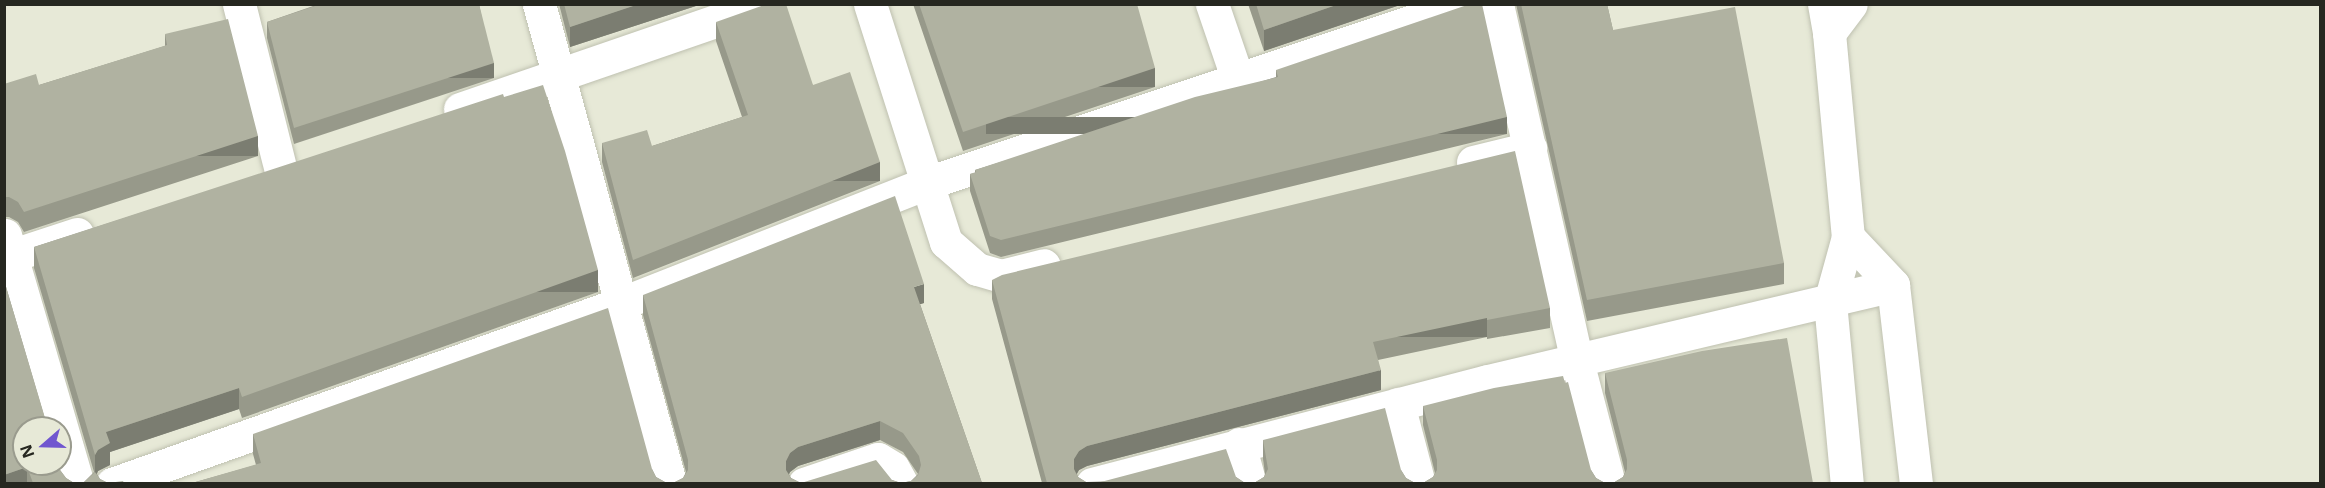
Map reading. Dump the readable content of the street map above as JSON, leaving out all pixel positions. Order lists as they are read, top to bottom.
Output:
{
  "north": "left"
}
